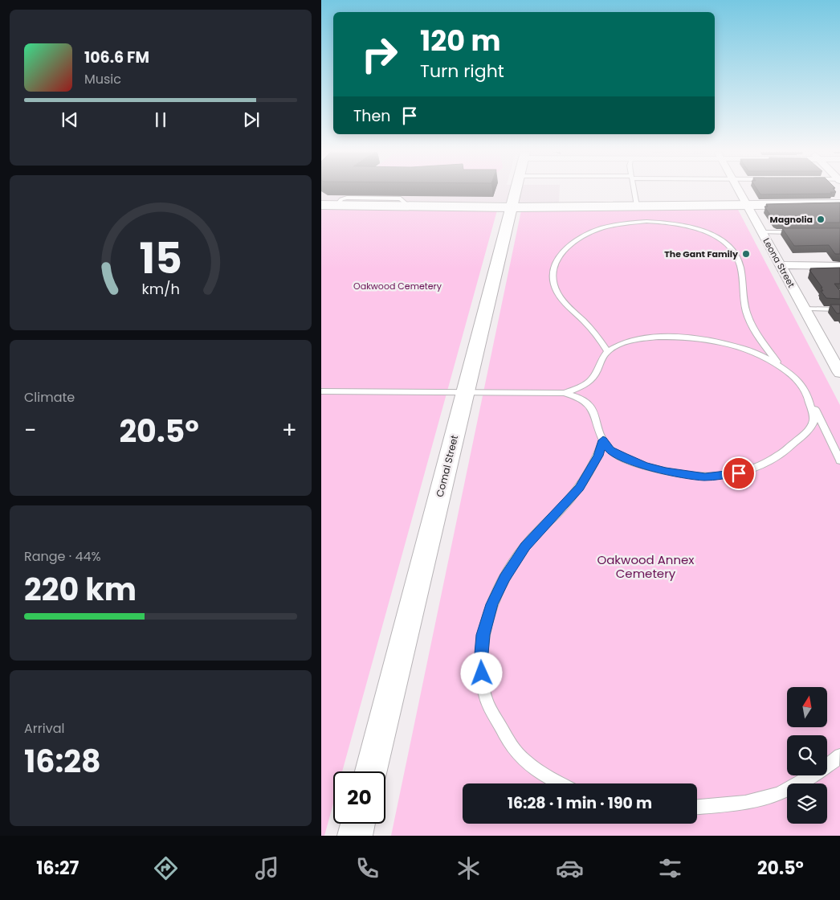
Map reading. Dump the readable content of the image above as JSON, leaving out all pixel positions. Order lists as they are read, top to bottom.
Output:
{
  "streets": {
    "street": ["Leona Street", "Comal Street"]
  },
  "parks": ["Oakwood Cemetery", "Oakwood Annex Cemetery"],
  "places": ["Magnolia", "The Gant Family"],
  "north": "top",
  "page": {
    "turn": ["120 m", "Turn right"],
    "song": ["106.6 FM", "Music"],
    "then": "Then",
    "tile": [
      "Climate",
      ["Range · 44%", "220 km"],
      ["Arrival", "16:28"]
    ],
    "heat": ["−", "20.5°", "+"],
    "limit": "20",
    "trip": "16:28 · 1 min · 190 m",
    "tabs": ["16:27", "20.5°"],
    "gauge": ["15", "km/h"]
  }
}
